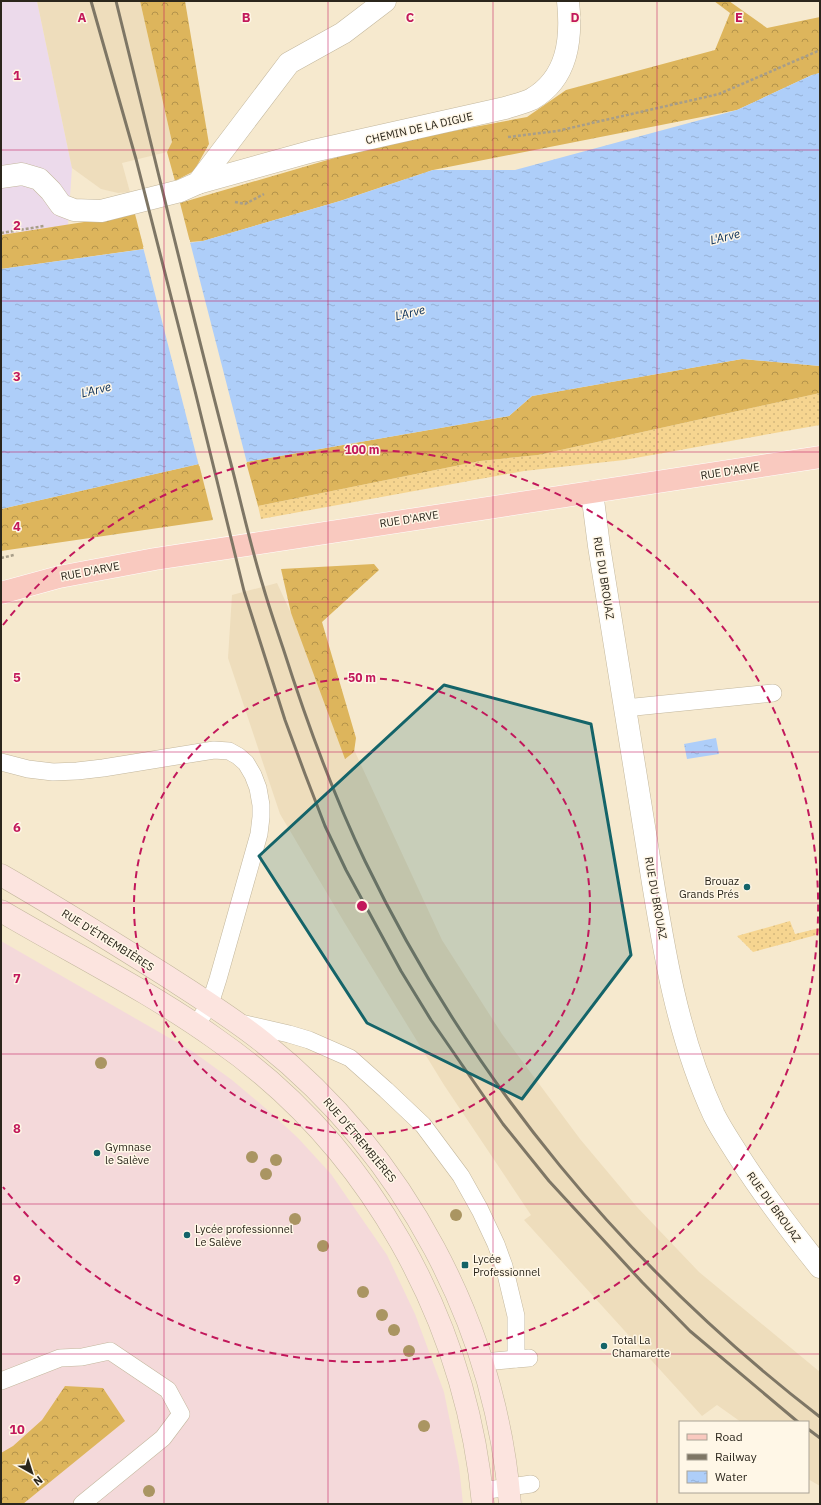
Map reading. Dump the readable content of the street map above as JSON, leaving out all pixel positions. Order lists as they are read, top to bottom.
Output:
{
  "streets": {
    "main road": ["RUE D'ARVE", "RUE D'ÉTREMBIÈRES"],
    "street": ["CHEMIN DE LA DIGUE", "RUE DU BROUAZ"]
  },
  "crossings": [
    ["RUE D'ARVE", "RUE DU BROUAZ"]
  ],
  "water": ["L'Arve"],
  "places": {
    "other": [
      "Brouaz Grands Prés",
      "Gymnase le Salève",
      "Lycée professionnel Le Salève",
      "Total La Chamarette"
    ],
    "transit": ["Lycée Professionnel"]
  },
  "legend": ["Road", "Railway", "Water"],
  "north": "bottom right",
  "grid": {
    "columns": [
      "A",
      "B",
      "C",
      "D",
      "E"
    ],
    "rows": [
      "1",
      "2",
      "3",
      "4",
      "5",
      "6",
      "7",
      "8",
      "9",
      "10"
    ]
  },
  "rings": ["100 m", "50 m"]
}
